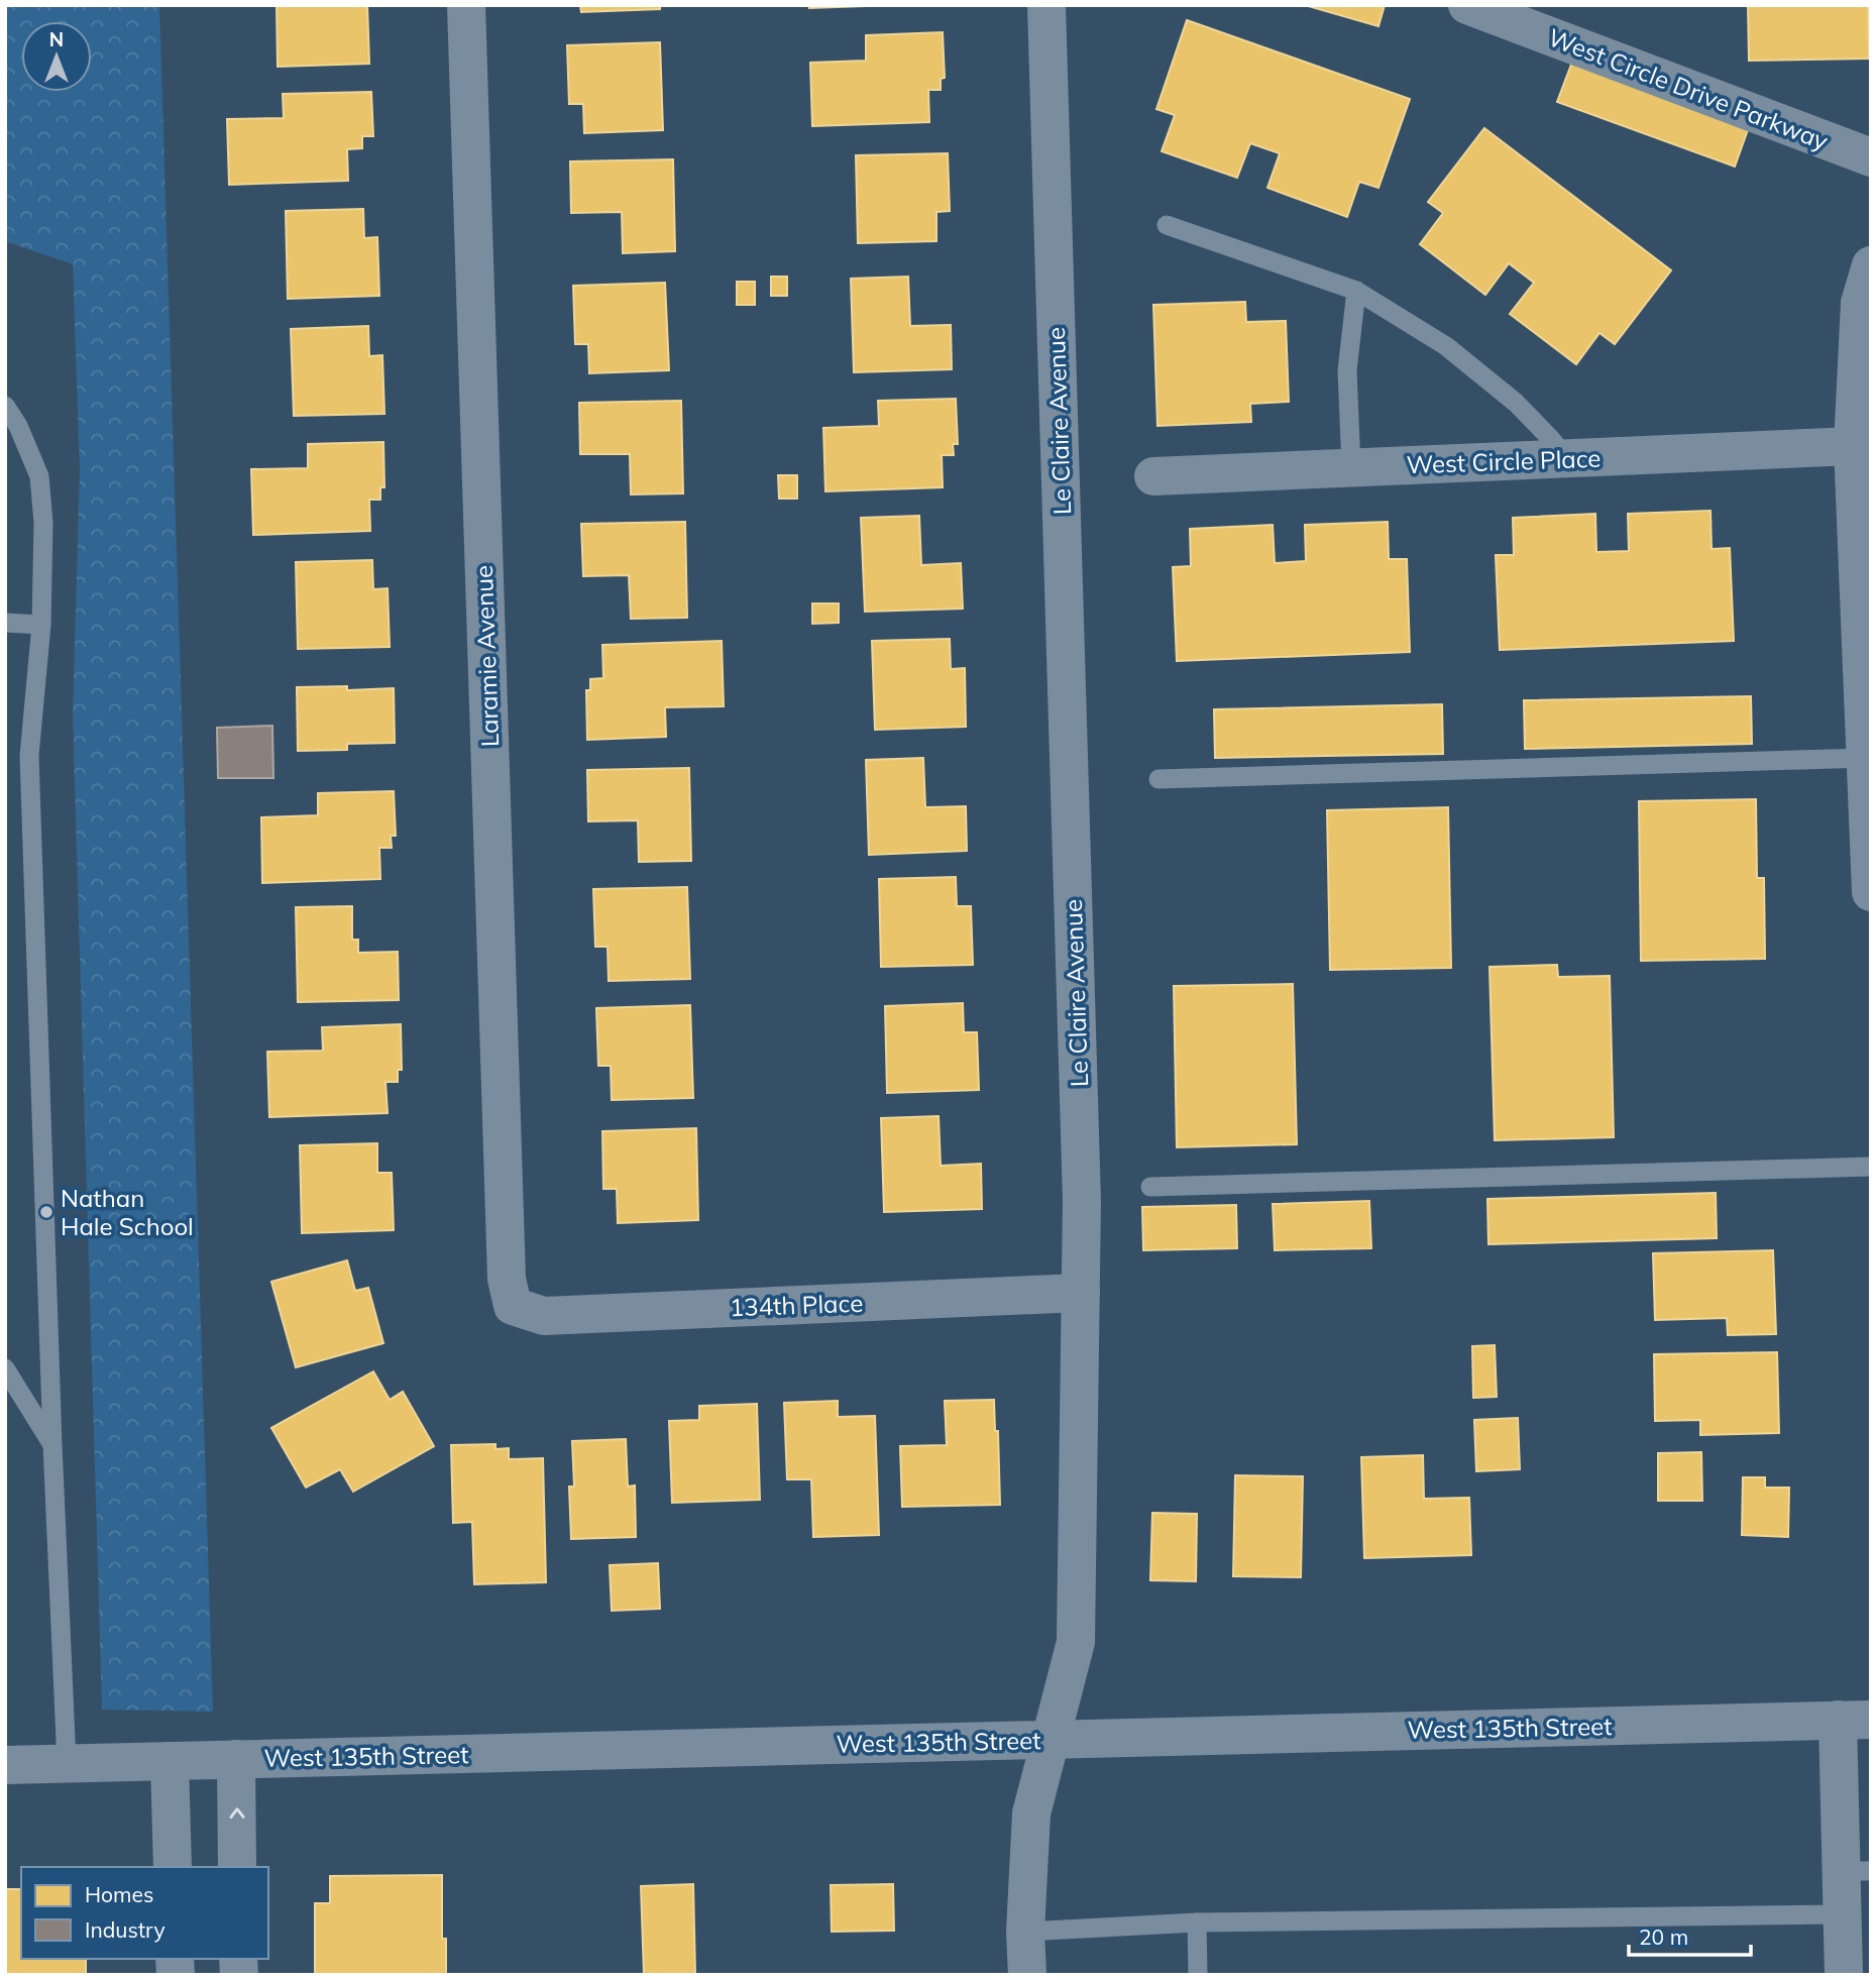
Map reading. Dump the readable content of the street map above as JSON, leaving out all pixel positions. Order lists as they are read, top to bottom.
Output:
{
  "streets": {
    "street": [
      "West Circle Drive Parkway",
      "Le Claire Avenue",
      "West Circle Place",
      "Laramie Avenue",
      "134th Place",
      "West 135th Street"
    ]
  },
  "crossings": [
    ["Le Claire Avenue", "134th Place"],
    ["Le Claire Avenue", "West 135th Street"],
    ["Laramie Avenue", "134th Place"]
  ],
  "places": ["Nathan Hale School"],
  "legend": ["Homes", "Industry"],
  "scale_bar": "20 m",
  "north": "top"
}
